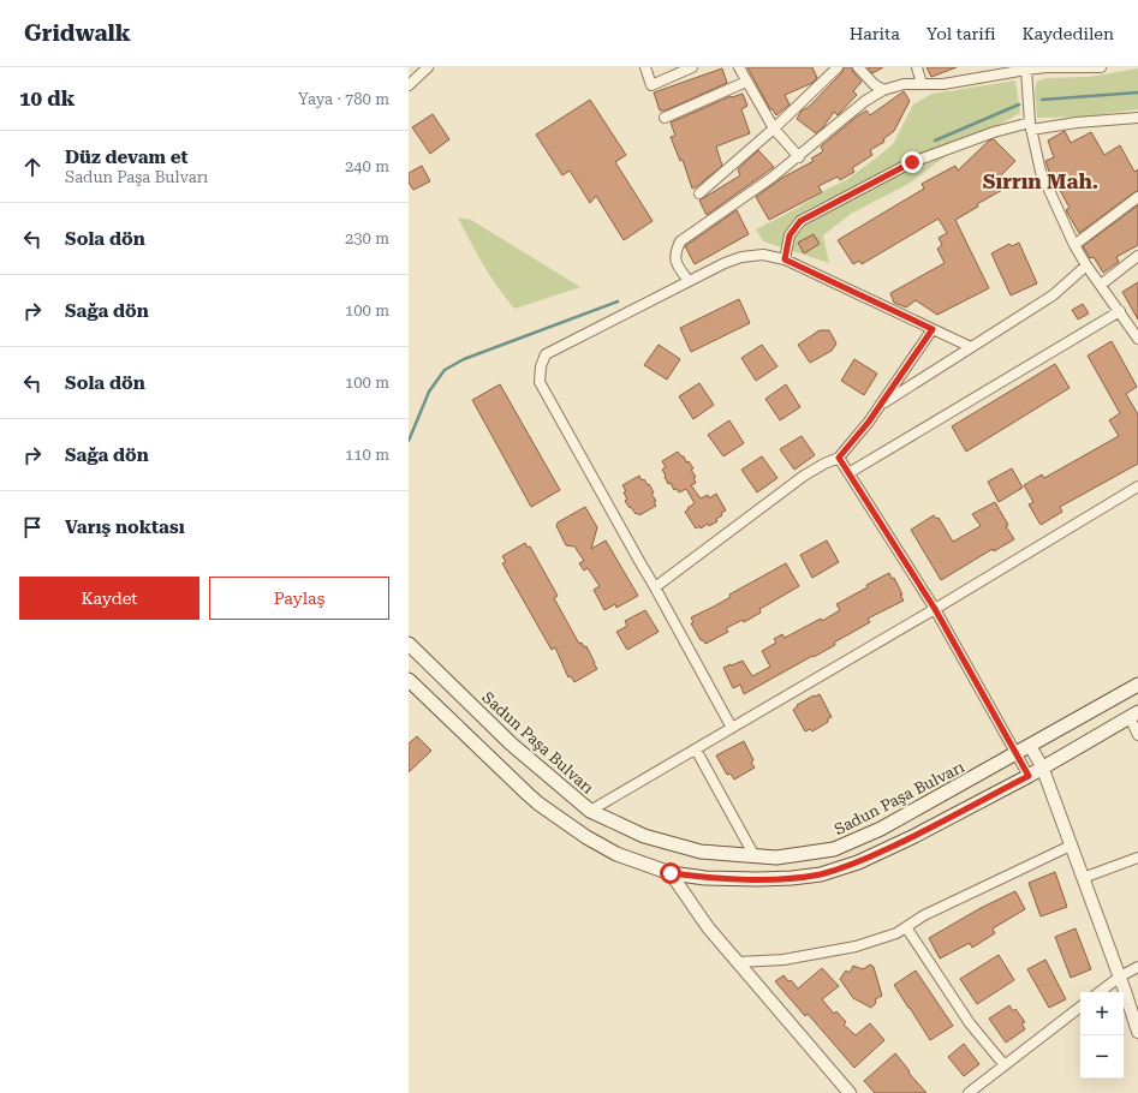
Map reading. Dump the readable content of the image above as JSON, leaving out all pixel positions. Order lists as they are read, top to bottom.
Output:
{
  "streets": {
    "main road": ["Sadun Paşa Bulvarı"]
  },
  "districts": ["Sırrın Mah."],
  "page": {
    "header": "Gridwalk",
    "nav": ["Harita", "Yol tarifi", "Kaydedilen"],
    "heading": ["10 dk", "Yaya · 780 m"],
    "list": [
      ["Düz devam et", "Sadun Paşa Bulvarı", "240 m"],
      ["Sola dön", "230 m"],
      ["Sağa dön", "100 m"],
      ["Sola dön", "100 m"],
      ["Sağa dön", "110 m"],
      "Varış noktası"
    ],
    "buttons": ["Kaydet", "Paylaş"],
    "map_buttons": ["+", "−"]
  }
}
